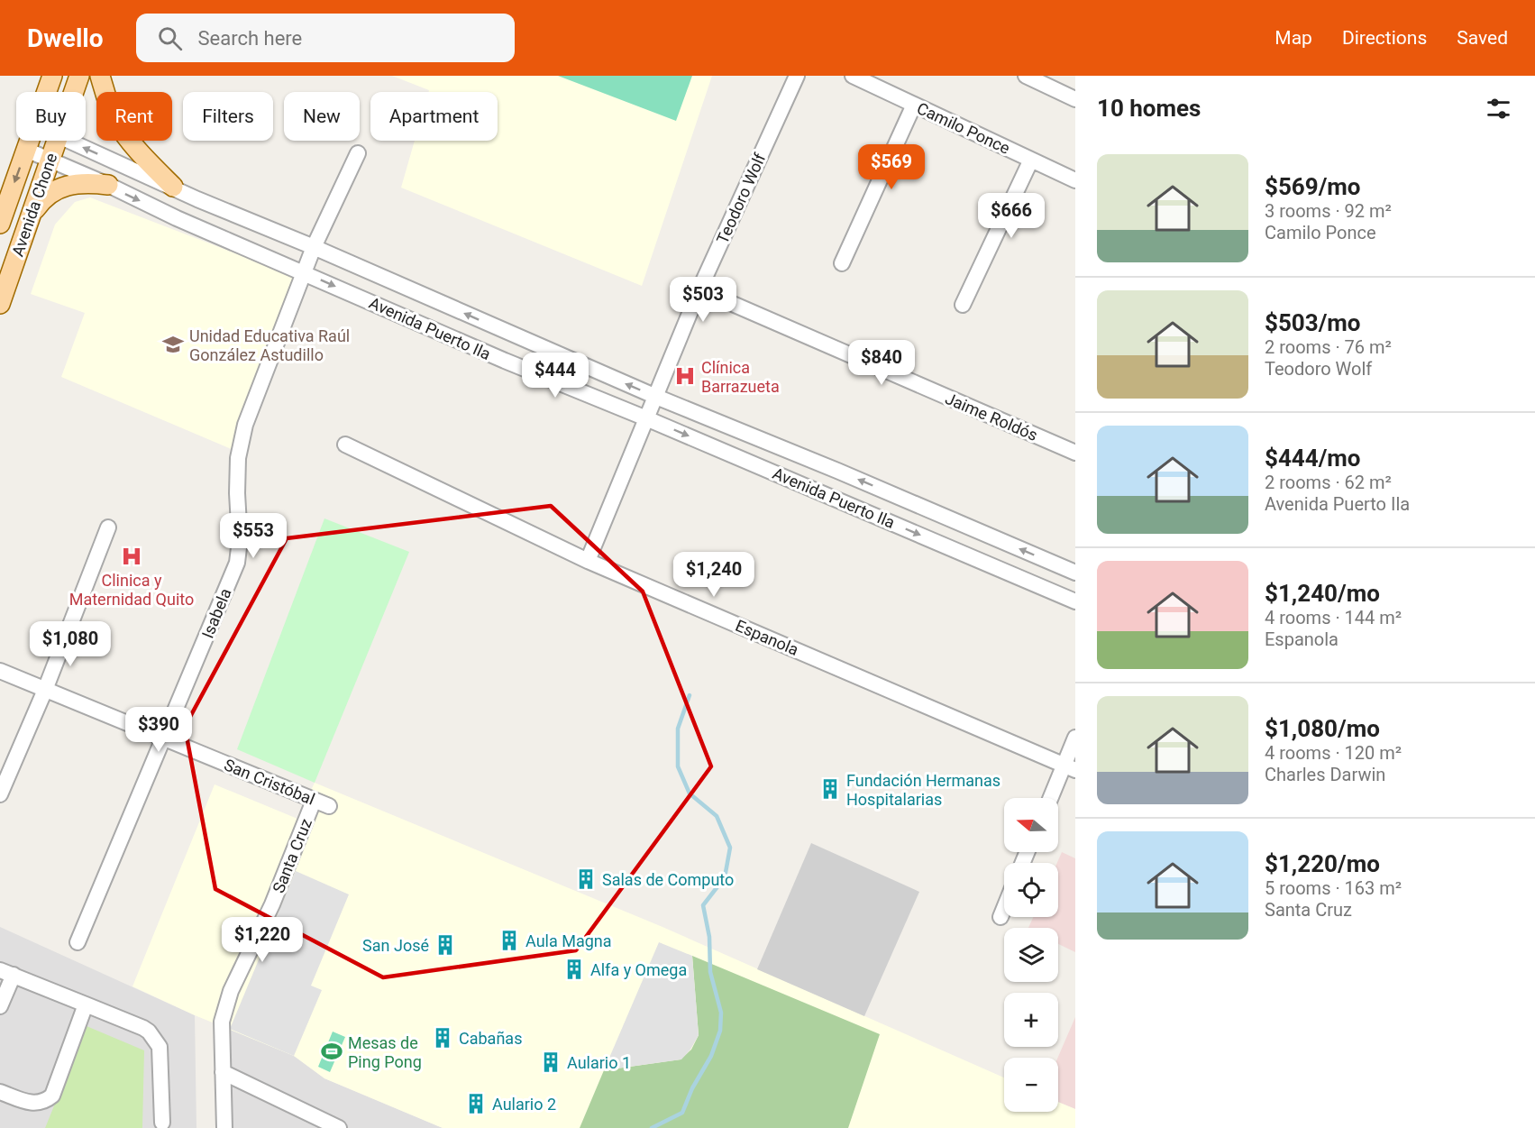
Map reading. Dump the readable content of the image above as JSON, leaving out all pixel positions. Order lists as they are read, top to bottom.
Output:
{
  "streets": {
    "main road": ["Avenida Chone"],
    "street": [
      "Camilo Ponce",
      "Teodoro Wolf",
      "Avenida Puerto Ila",
      "Jaime Roldós",
      "Isabela",
      "Espanola",
      "San Cristóbal",
      "Santa Cruz"
    ]
  },
  "crossings": [
    ["Teodoro Wolf", "Avenida Puerto Ila"],
    ["Teodoro Wolf", "Jaime Roldós"],
    ["Teodoro Wolf", "Espanola"],
    ["Avenida Chone", "Avenida Puerto Ila"],
    ["Avenida Puerto Ila", "Isabela"],
    ["Isabela", "San Cristóbal"],
    ["San Cristóbal", "Santa Cruz"]
  ],
  "places": {
    "school or university": ["Unidad Educativa Raúl González Astudillo"],
    "hospital": ["Clínica Barrazueta", "Clinica y Maternidad Quito"],
    "building": [
      "Fundación Hermanas Hospitalarias",
      "Salas de Computo",
      "Aula Magna",
      "San José",
      "Alfa y Omega",
      "Cabañas",
      "Aulario 1",
      "Aulario 2"
    ],
    "sports": ["Mesas de Ping Pong"]
  },
  "north": "left",
  "page": {
    "header": "Dwello",
    "search": "Search here",
    "nav": ["Map", "Directions", "Saved"],
    "heading": "10 homes",
    "chip": [
      "Buy",
      "Rent",
      "Filters",
      "New",
      "Apartment"
    ],
    "list": [
      {
        "name": "$569/mo",
        "note": "3 rooms · 92 m² · Camilo Ponce"
      },
      {
        "name": "$503/mo",
        "note": "2 rooms · 76 m² · Teodoro Wolf"
      },
      {
        "name": "$444/mo",
        "note": "2 rooms · 62 m² · Avenida Puerto Ila"
      },
      {
        "name": "$1,240/mo",
        "note": "4 rooms · 144 m² · Espanola"
      },
      {
        "name": "$1,080/mo",
        "note": "4 rooms · 120 m² · Charles Darwin"
      },
      {
        "name": "$1,220/mo",
        "note": "5 rooms · 163 m² · Santa Cruz"
      }
    ],
    "price": [
      "$569",
      "$666",
      "$503",
      "$840",
      "$444",
      "$553",
      "$1,240",
      "$1,080",
      "$390",
      "$1,220"
    ],
    "map_buttons": ["+", "−"]
  }
}
